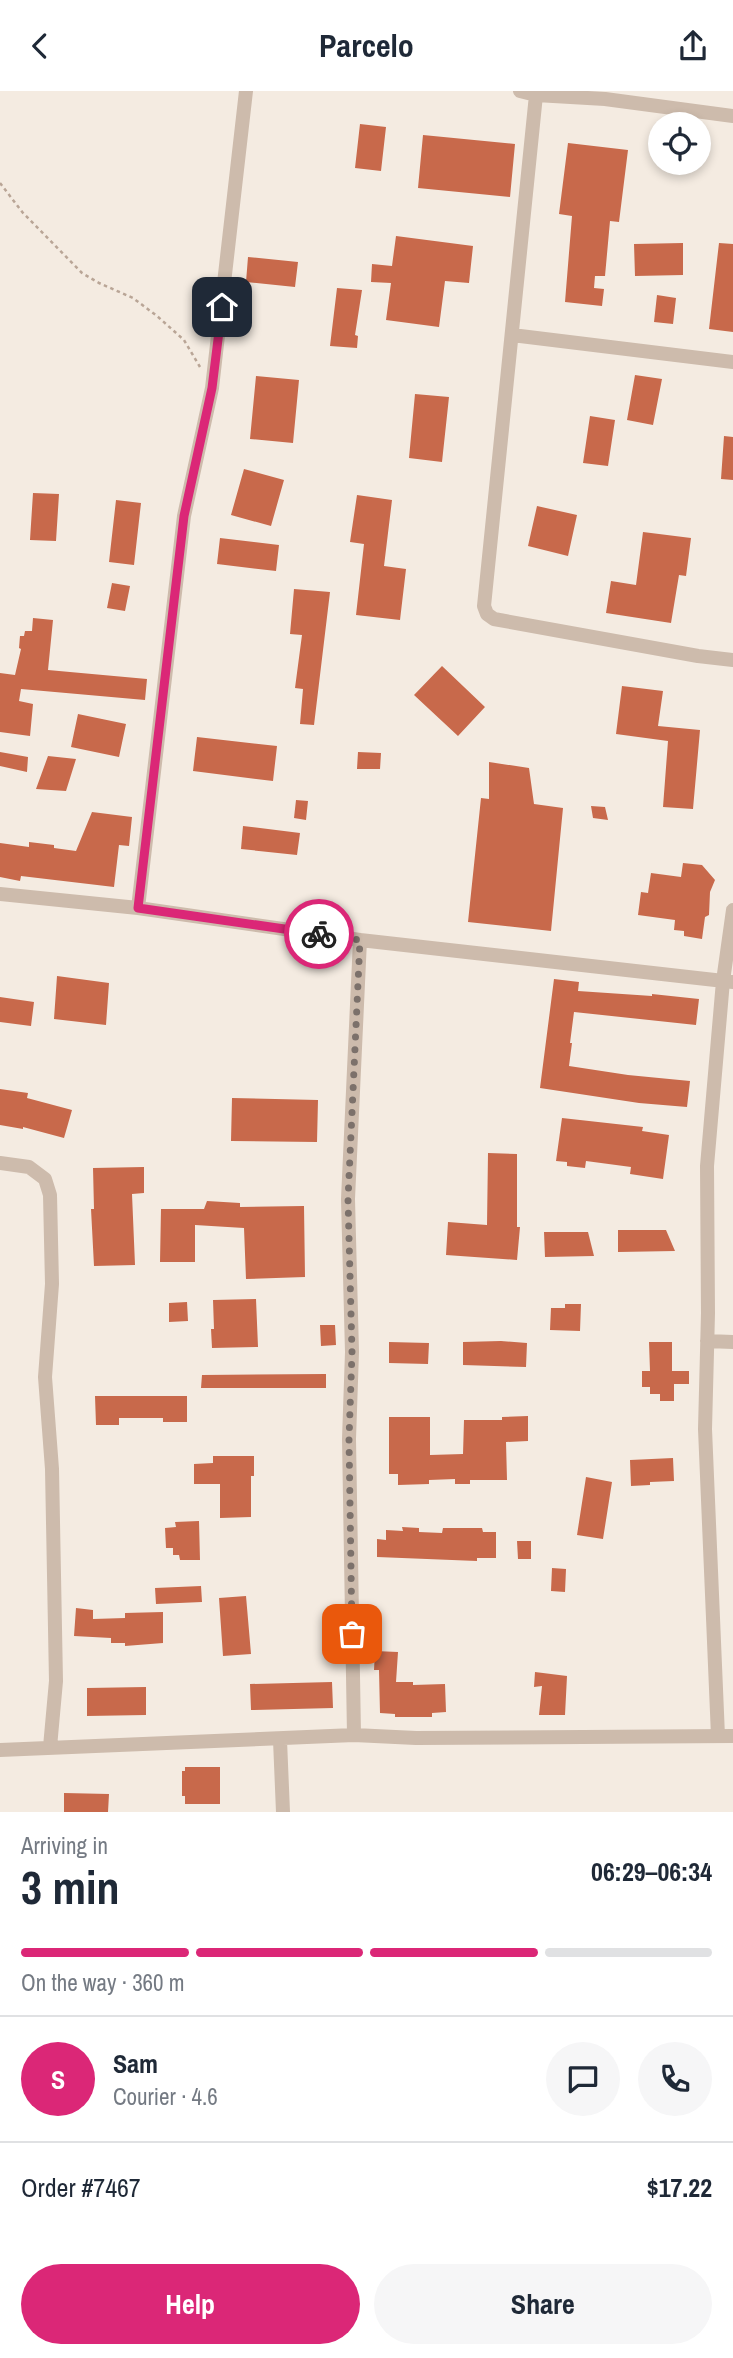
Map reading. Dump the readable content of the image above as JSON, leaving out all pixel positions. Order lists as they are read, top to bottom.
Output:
{
  "page": {
    "header": "Parcelo",
    "heading": ["3 min", "Arriving in", "06:29–06:34"],
    "panel": [
      "Sam",
      "Courier · 4.6",
      "Order #7467",
      "$17.22"
    ],
    "bar": "On the way · 360 m",
    "round": "S",
    "buttons": ["Help", "Share"]
  }
}
